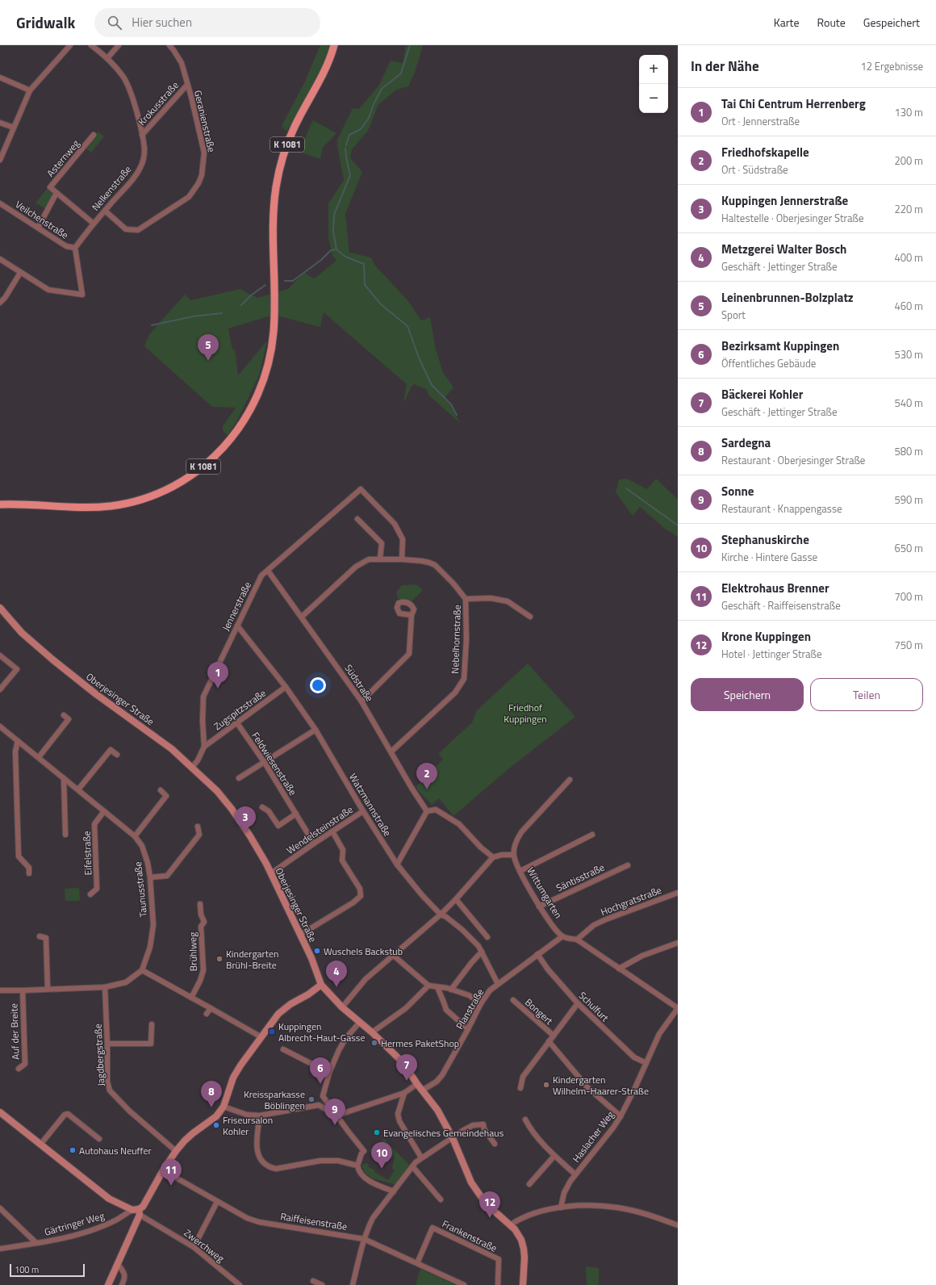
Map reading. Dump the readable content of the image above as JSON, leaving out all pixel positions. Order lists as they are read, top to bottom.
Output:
{
  "streets": {
    "main road": ["K 1081", "Oberjesinger Straße"],
    "street": [
      "Krokusstraße",
      "Geranienstraße",
      "Asternweg",
      "Nelkenstraße",
      "Veilchenstraße",
      "Jennerstraße",
      "Nebelhornstraße",
      "Südstraße",
      "Zugspitzstraße",
      "Feldwiesenstraße",
      "Watzmannstraße",
      "Wendelsteinstraße",
      "Eifelstraße",
      "Säntisstraße",
      "Taunusstraße",
      "Wittumgarten",
      "Hochgratstraße",
      "Brühlweg",
      "Schulfurt",
      "Planstraße",
      "Bongert",
      "Auf der Breite",
      "Jagdbergstraße",
      "Haslacher Weg",
      "Raiffeisenstraße",
      "Gärtringer Weg",
      "Frankenstraße",
      "Zwerchweg"
    ]
  },
  "crossings": [
    ["Krokusstraße", "Geranienstraße"],
    ["Krokusstraße", "Nelkenstraße"],
    ["Geranienstraße", "Nelkenstraße"],
    ["Asternweg", "Nelkenstraße"],
    ["Asternweg", "Veilchenstraße"],
    ["Nelkenstraße", "Veilchenstraße"],
    ["Jennerstraße", "Nebelhornstraße"],
    ["Jennerstraße", "Südstraße"],
    ["Jennerstraße", "Oberjesinger Straße"],
    ["Jennerstraße", "Zugspitzstraße"],
    ["Jennerstraße", "Watzmannstraße"],
    ["Nebelhornstraße", "Südstraße"],
    ["Oberjesinger Straße", "Wendelsteinstraße"],
    ["Zugspitzstraße", "Feldwiesenstraße"],
    ["Zugspitzstraße", "Watzmannstraße"],
    ["Feldwiesenstraße", "Wendelsteinstraße"],
    ["Watzmannstraße", "Wendelsteinstraße"],
    ["Watzmannstraße", "Planstraße"],
    ["Eifelstraße", "Taunusstraße"],
    ["Säntisstraße", "Wittumgarten"],
    ["Wittumgarten", "Planstraße"],
    ["Schulfurt", "Planstraße"],
    ["Schulfurt", "Haslacher Weg"],
    ["Raiffeisenstraße", "Frankenstraße"],
    ["Gärtringer Weg", "Zwerchweg"]
  ],
  "parks": ["Friedhof Kuppingen"],
  "places": {
    "other": [
      "Wuschels Backstub",
      "Kindergarten Brühl-Breite",
      "Hermes PaketShop",
      "Kindergarten Wilhelm-Haarer-Straße",
      "Kreissparkasse Böblingen",
      "Friseursalon Kohler",
      "Evangelisches Gemeindehaus",
      "Autohaus Neuffer"
    ],
    "transit": ["Kuppingen Albrecht-Haut-Gasse"]
  },
  "scale_bar": "100 m",
  "page": {
    "header": "Gridwalk",
    "search": "Hier suchen",
    "nav": ["Karte", "Route", "Gespeichert"],
    "heading": ["In der Nähe", "12 Ergebnisse"],
    "map_buttons": ["+", "−"],
    "list": [
      {
        "mark": "1",
        "name": "Tai Chi Centrum Herrenberg",
        "note": "Ort · Jennerstraße",
        "value": "130 m"
      },
      {
        "mark": "2",
        "name": "Friedhofskapelle",
        "note": "Ort · Südstraße",
        "value": "200 m"
      },
      {
        "mark": "3",
        "name": "Kuppingen Jennerstraße",
        "note": "Haltestelle · Oberjesinger Straße",
        "value": "220 m"
      },
      {
        "mark": "4",
        "name": "Metzgerei Walter Bosch",
        "note": "Geschäft · Jettinger Straße",
        "value": "400 m"
      },
      {
        "mark": "5",
        "name": "Leinenbrunnen-Bolzplatz",
        "note": "Sport",
        "value": "460 m"
      },
      {
        "mark": "6",
        "name": "Bezirksamt Kuppingen",
        "note": "Öffentliches Gebäude",
        "value": "530 m"
      },
      {
        "mark": "7",
        "name": "Bäckerei Kohler",
        "note": "Geschäft · Jettinger Straße",
        "value": "540 m"
      },
      {
        "mark": "8",
        "name": "Sardegna",
        "note": "Restaurant · Oberjesinger Straße",
        "value": "580 m"
      },
      {
        "mark": "9",
        "name": "Sonne",
        "note": "Restaurant · Knappengasse",
        "value": "590 m"
      },
      {
        "mark": "10",
        "name": "Stephanuskirche",
        "note": "Kirche · Hintere Gasse",
        "value": "650 m"
      },
      {
        "mark": "11",
        "name": "Elektrohaus Brenner",
        "note": "Geschäft · Raiffeisenstraße",
        "value": "700 m"
      },
      {
        "mark": "12",
        "name": "Krone Kuppingen",
        "note": "Hotel · Jettinger Straße",
        "value": "750 m"
      }
    ],
    "pins": [
      "5",
      "1",
      "2",
      "3",
      "4",
      "7",
      "6",
      "8",
      "9",
      "10",
      "11",
      "12"
    ],
    "buttons": ["Speichern", "Teilen"],
    "scale": "100 m"
  }
}
